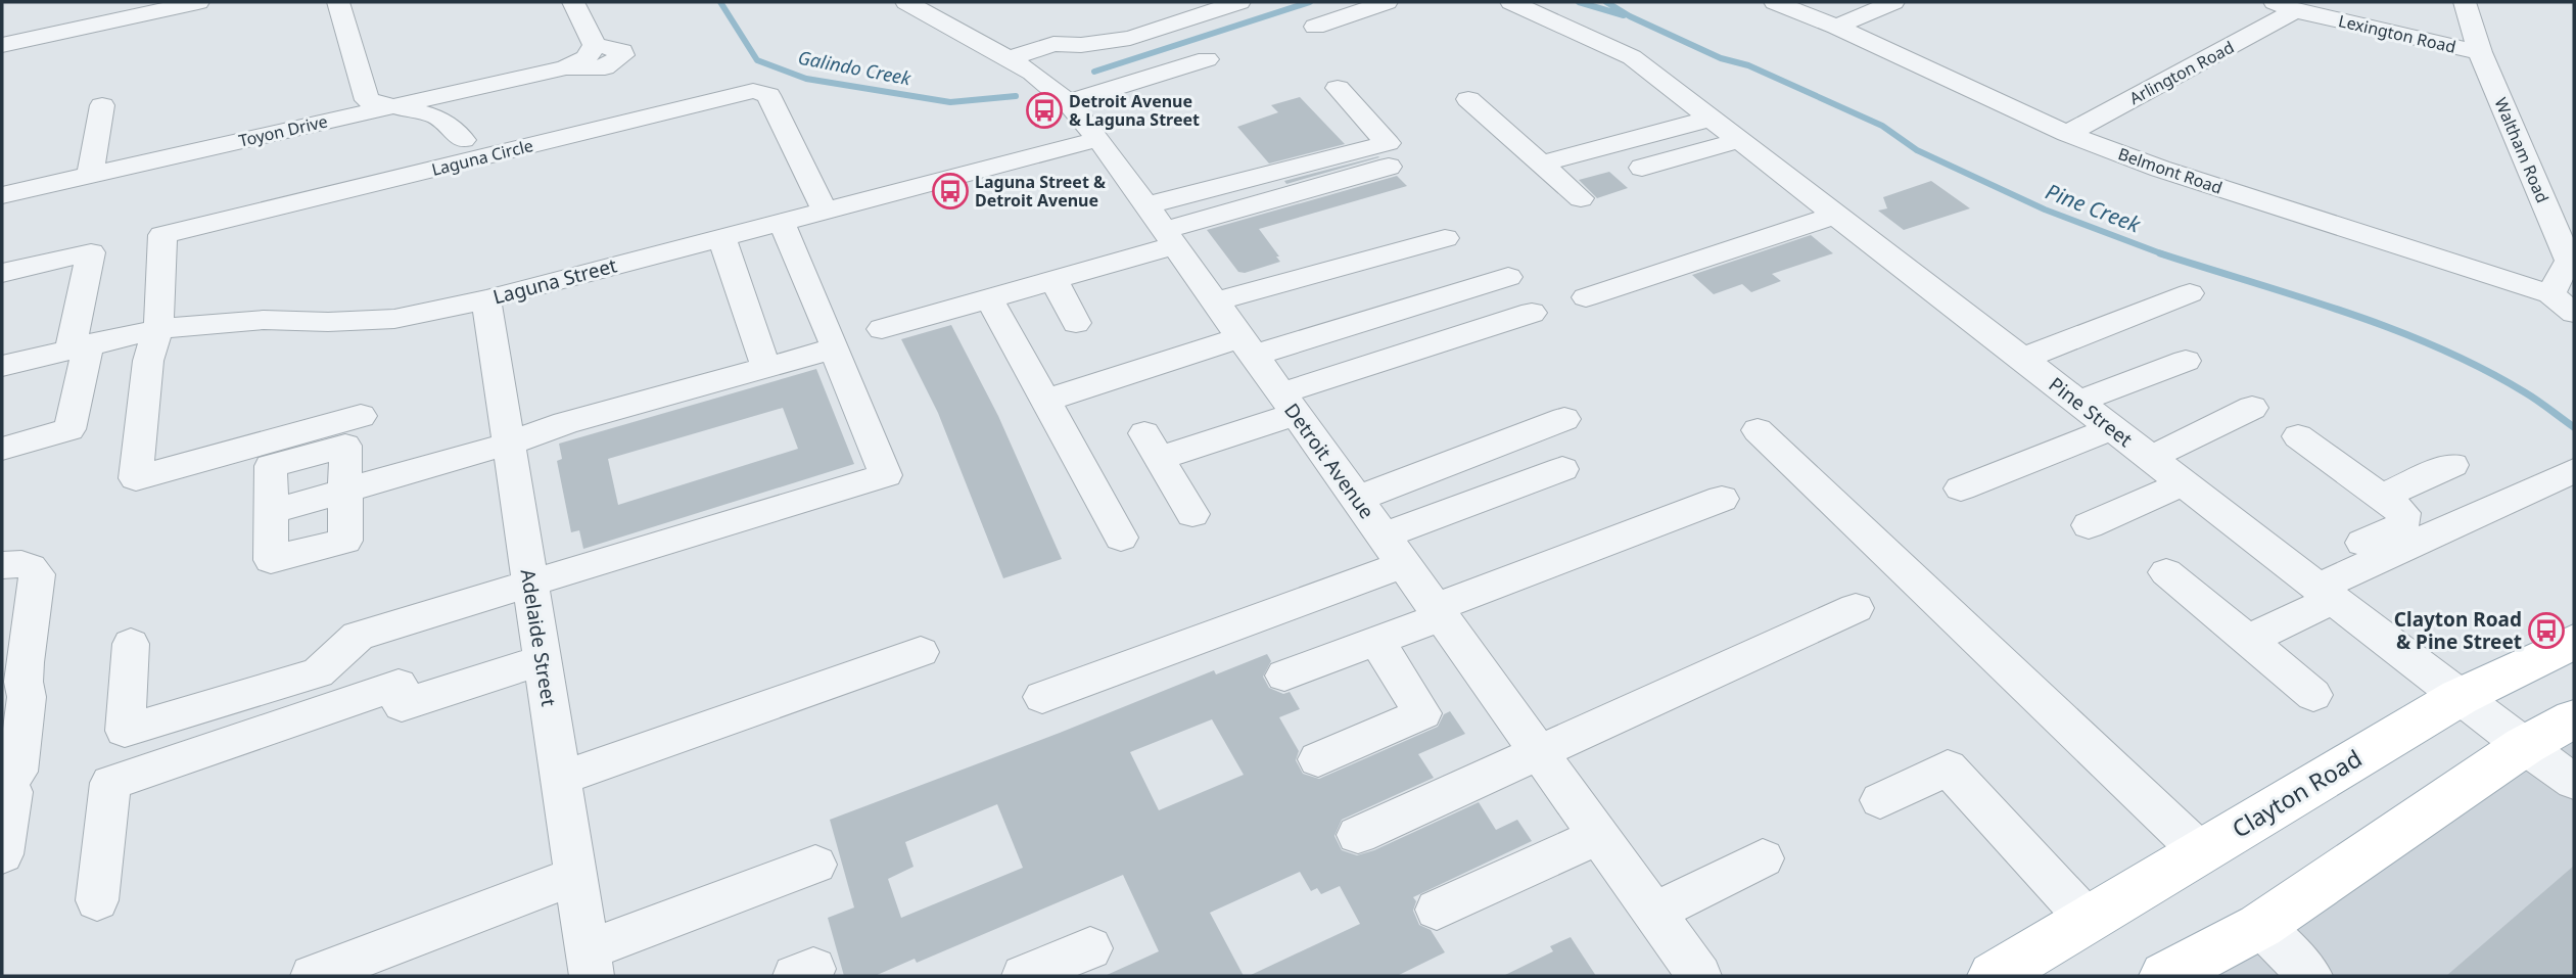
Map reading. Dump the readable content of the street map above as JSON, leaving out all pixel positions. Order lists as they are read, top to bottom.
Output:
{
  "streets": {
    "main road": ["Clayton Road"],
    "street": [
      "Lexington Road",
      "Arlington Road",
      "Toyon Drive",
      "Waltham Road",
      "Laguna Circle",
      "Belmont Road",
      "Laguna Street",
      "Pine Street",
      "Detroit Avenue",
      "Adelaide Street"
    ]
  },
  "crossings": [
    ["Lexington Road", "Arlington Road"],
    ["Lexington Road", "Waltham Road"],
    ["Arlington Road", "Belmont Road"],
    ["Waltham Road", "Belmont Road"],
    ["Laguna Circle", "Laguna Street"],
    ["Laguna Street", "Detroit Avenue"],
    ["Laguna Street", "Adelaide Street"],
    ["Pine Street", "Clayton Road"]
  ],
  "water": ["Galindo Creek", "Pine Creek"],
  "places": {
    "bus stop": ["Detroit Avenue & Laguna Street", "Laguna Street & Detroit Avenue", "Clayton Road & Pine Street"]
  }
}
